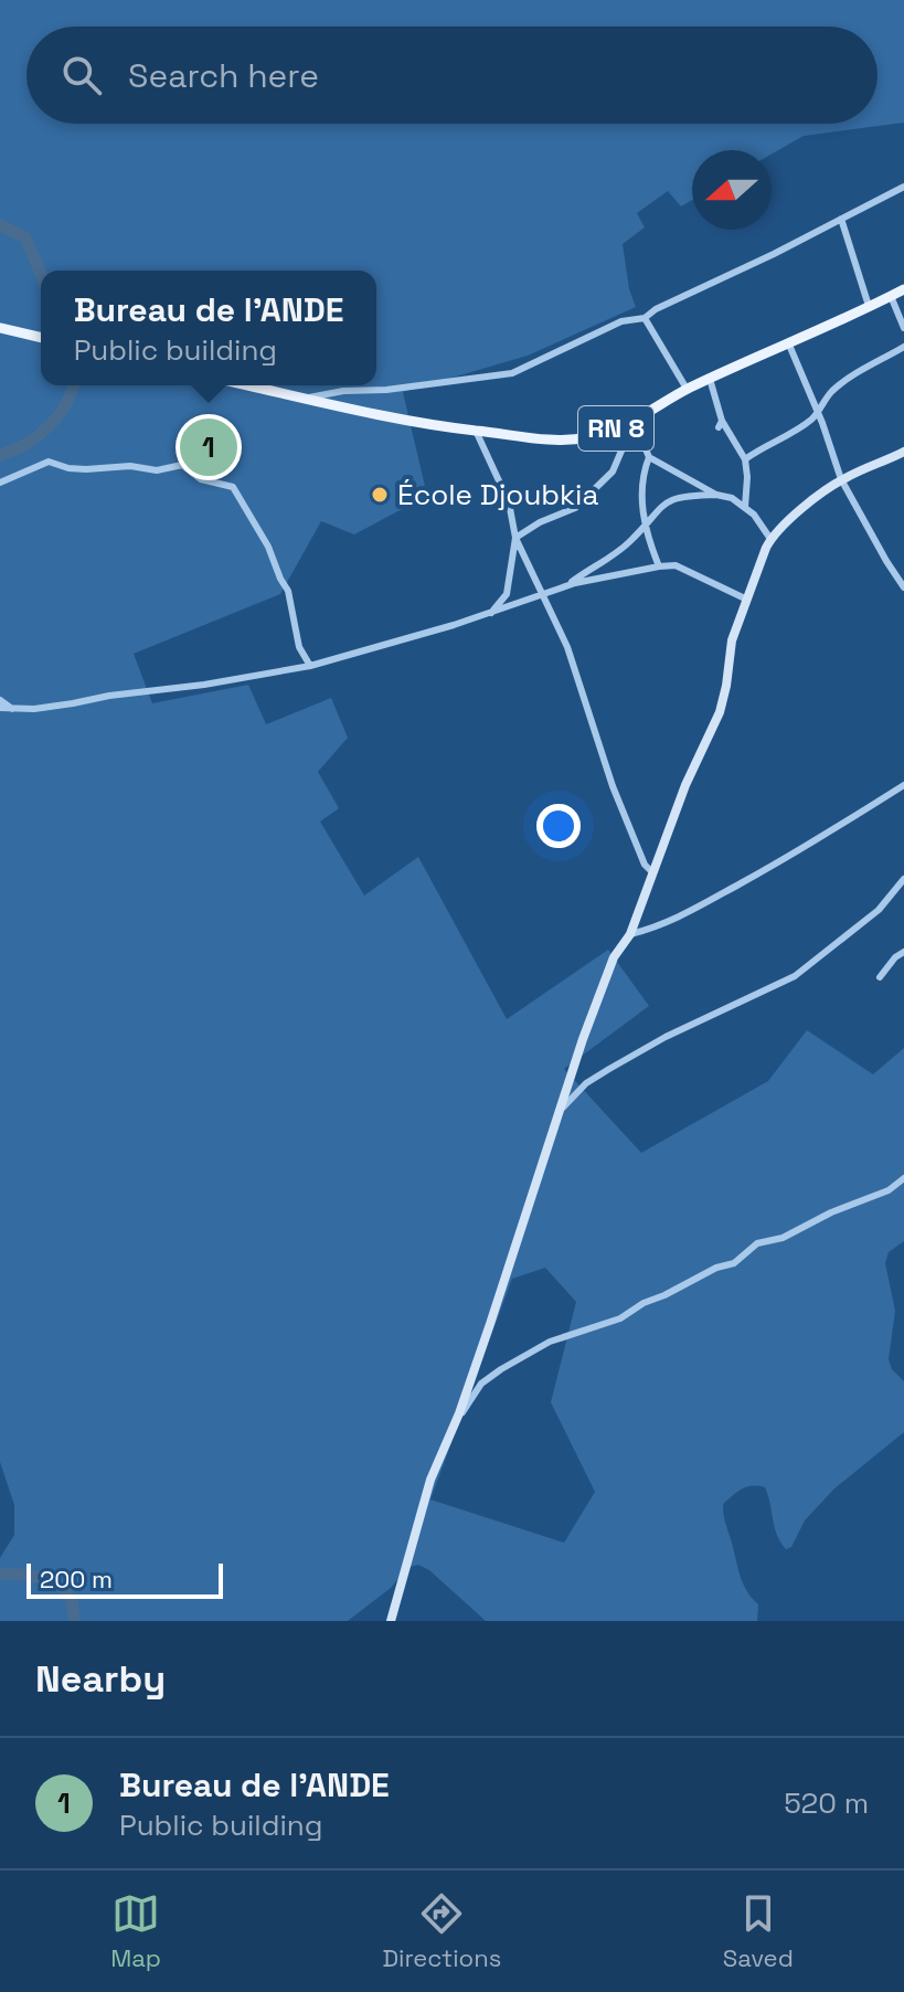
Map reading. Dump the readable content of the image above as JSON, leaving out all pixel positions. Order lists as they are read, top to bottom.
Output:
{
  "streets": {
    "main road": ["RN 8"]
  },
  "places": ["École Djoubkia"],
  "scale_bar": "200 m",
  "north": "left",
  "page": {
    "search": "Search here",
    "popup": ["Bureau de l'ANDE", "Public building"],
    "pins": "1",
    "scale": "200 m",
    "heading": "Nearby",
    "list": [
      {
        "mark": "1",
        "name": "Bureau de l'ANDE",
        "note": "Public building",
        "value": "520 m"
      }
    ],
    "nav": ["Map", "Directions", "Saved"]
  }
}
